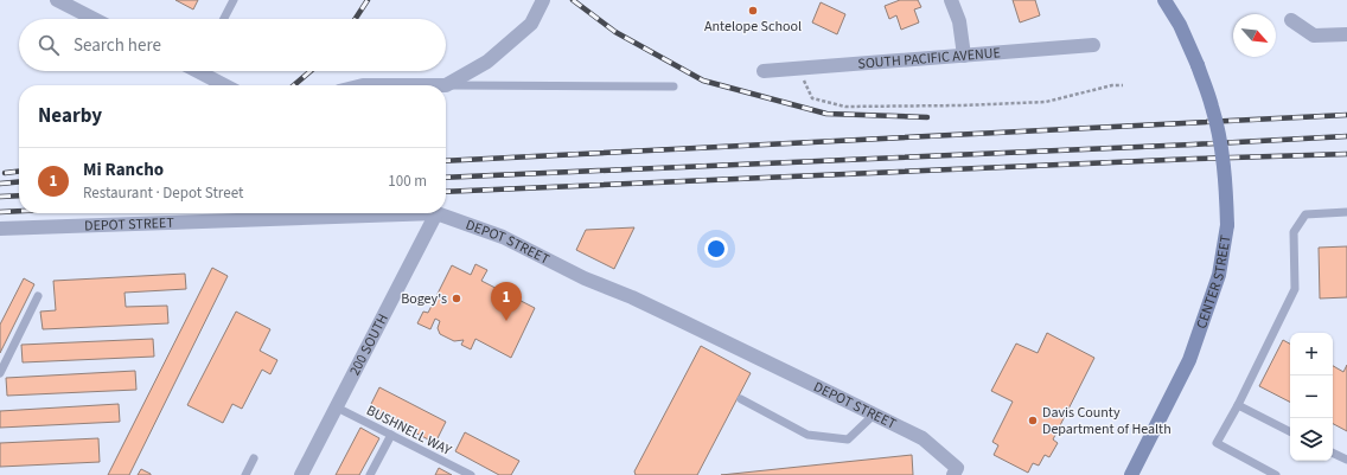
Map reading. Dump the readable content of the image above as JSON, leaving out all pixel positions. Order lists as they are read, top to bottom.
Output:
{
  "streets": {
    "street": [
      "SOUTH PACIFIC AVENUE",
      "DEPOT STREET",
      "CENTER STREET",
      "200 SOUTH"
    ],
    "lane": ["BUSHNELL WAY"]
  },
  "crossings": [
    ["DEPOT STREET", "200 SOUTH"],
    ["200 SOUTH", "BUSHNELL WAY"]
  ],
  "places": ["Antelope School", "Bogey's", "Davis County Department of Health"],
  "north": "bottom right",
  "page": {
    "search": "Search here",
    "heading": "Nearby",
    "list": [
      {
        "mark": "1",
        "name": "Mi Rancho",
        "note": "Restaurant · Depot Street",
        "value": "100 m"
      }
    ],
    "pins": "1",
    "map_buttons": ["+", "−"]
  }
}
